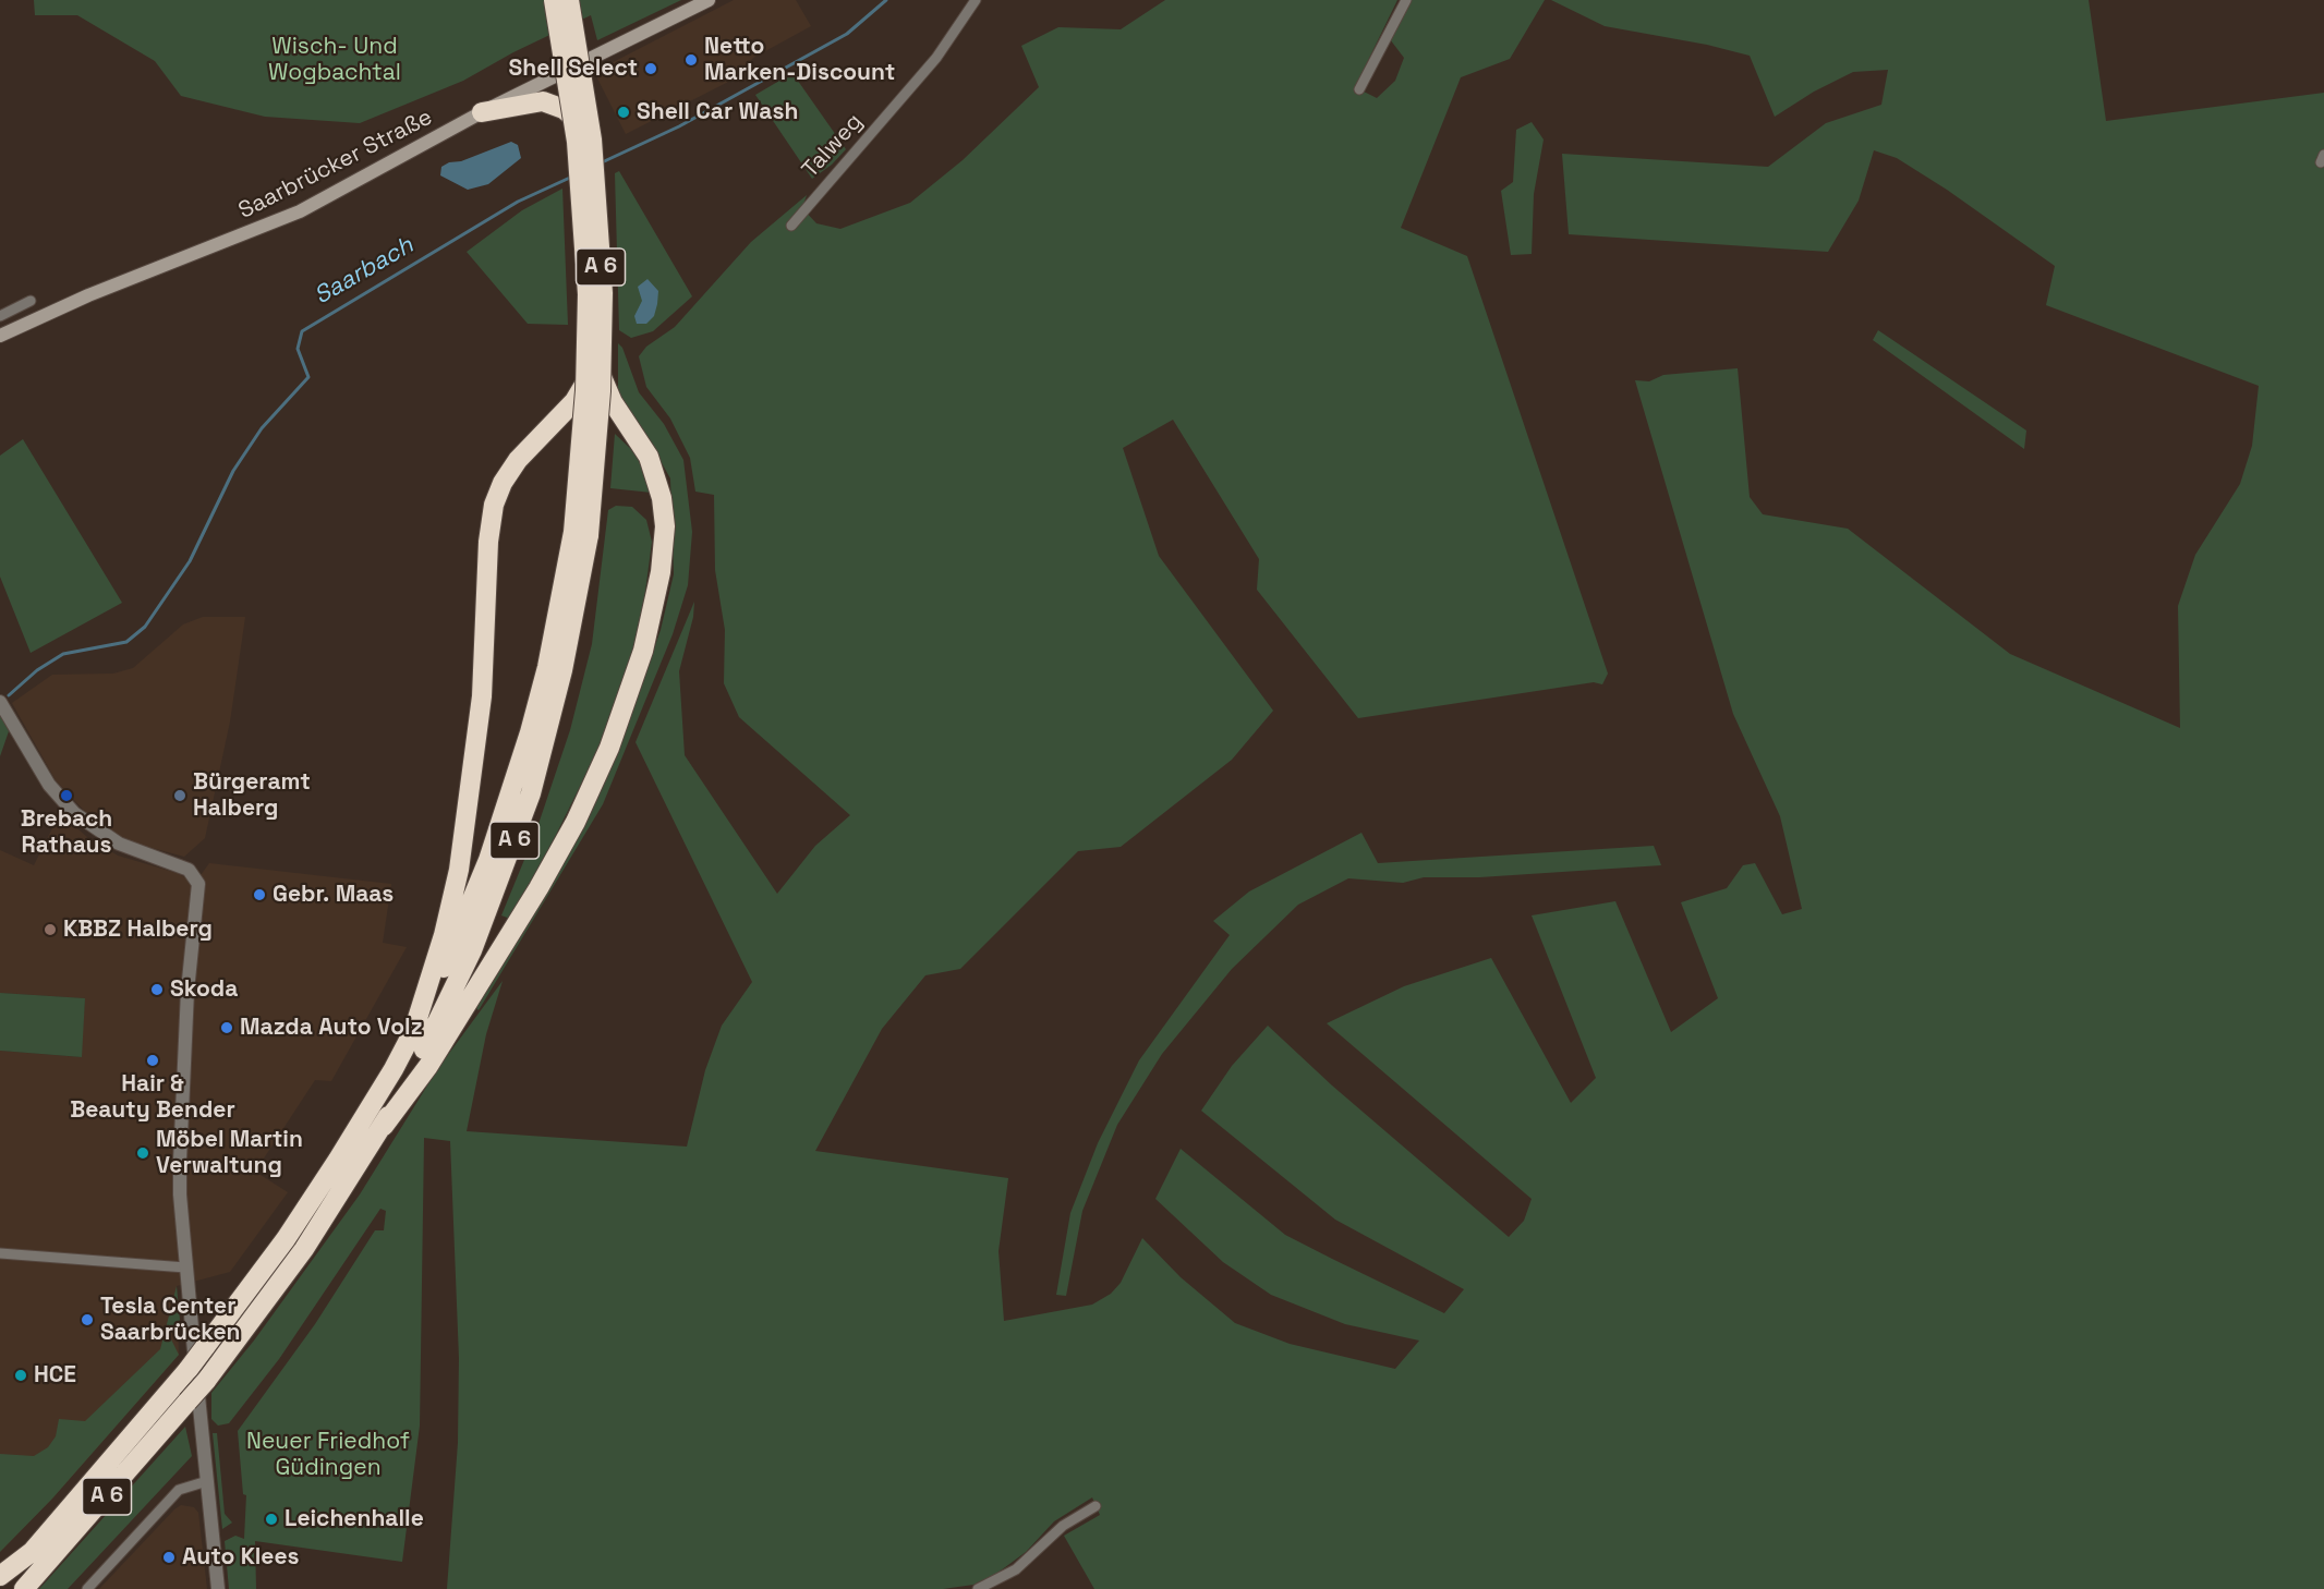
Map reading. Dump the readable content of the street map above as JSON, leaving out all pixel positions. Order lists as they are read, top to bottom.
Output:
{
  "streets": {
    "highway": ["A 6"],
    "main road": ["Saarbrücker Straße"],
    "street": ["Talweg"]
  },
  "crossings": [
    ["Saarbrücker Straße", "A 6"]
  ],
  "water": ["Saarbach"],
  "parks": ["Wisch- Und Wogbachtal", "Neuer Friedhof Güdingen"],
  "places": [
    "Netto Marken-Discount",
    "Shell Select",
    "Shell Car Wash",
    "Brebach Rathaus",
    "Bürgeramt Halberg",
    "Gebr. Maas",
    "KBBZ Halberg",
    "Skoda",
    "Mazda Auto Volz",
    "Hair & Beauty Bender",
    "Möbel Martin Verwaltung",
    "Tesla Center Saarbrücken",
    "HCE",
    "Leichenhalle",
    "Auto Klees"
  ]
}
